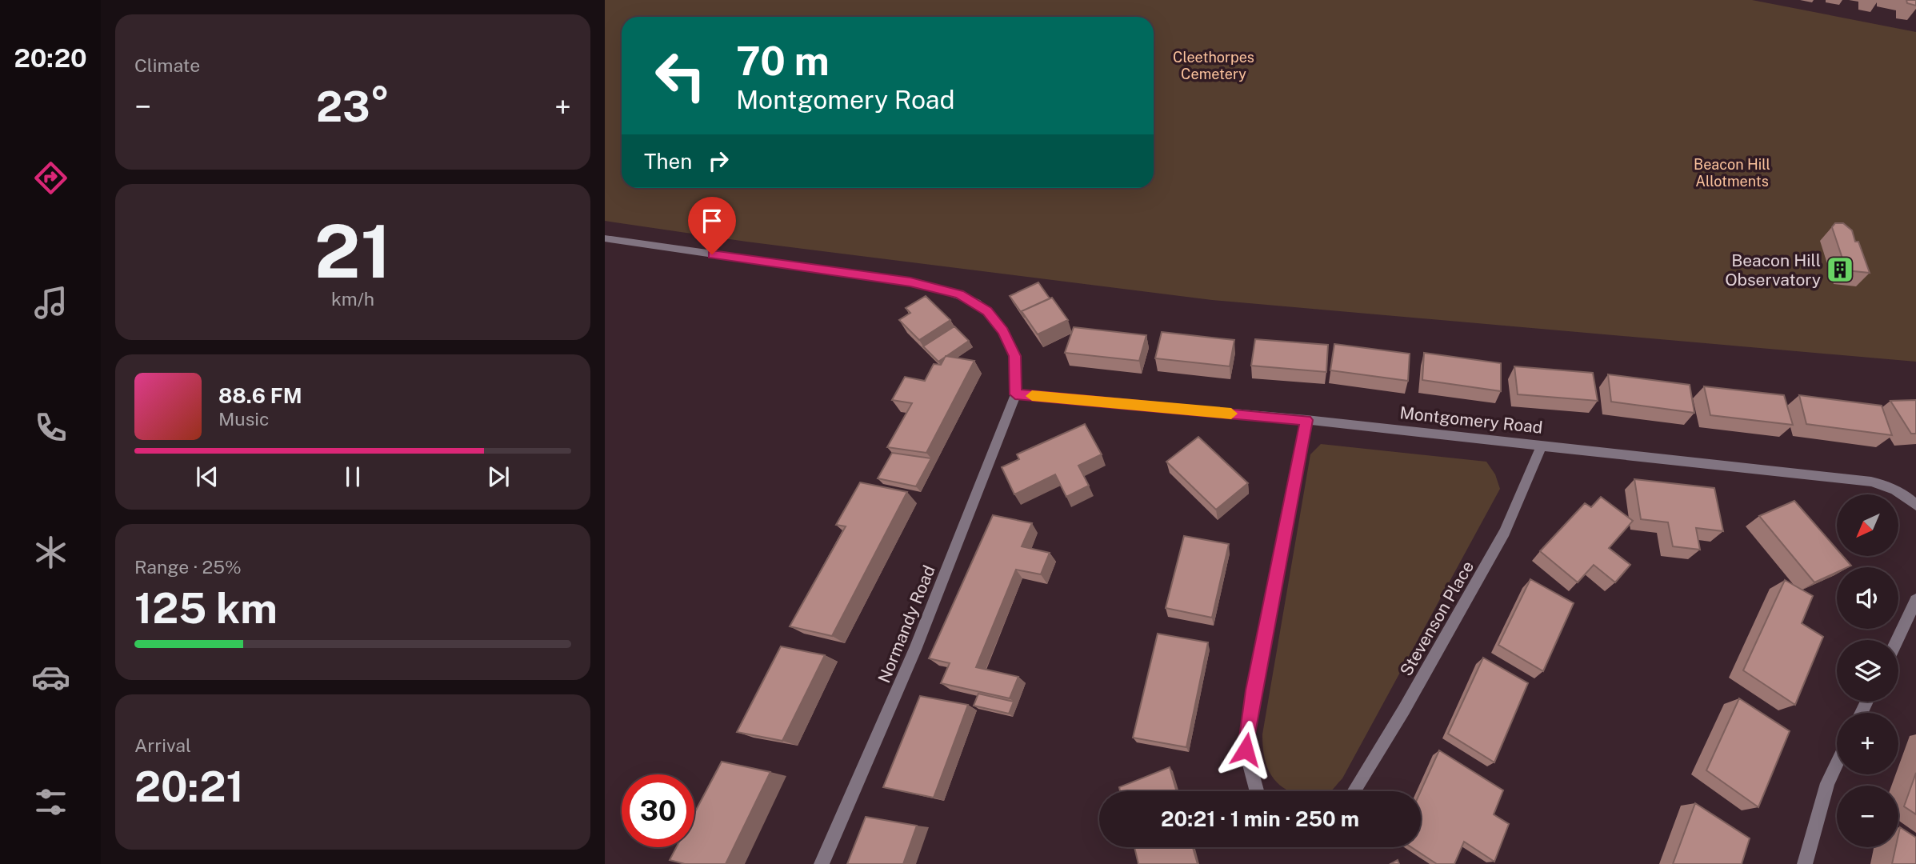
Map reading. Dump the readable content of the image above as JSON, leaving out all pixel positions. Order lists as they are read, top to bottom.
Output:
{
  "streets": {
    "street": ["Montgomery Road", "Stevenson Place", "Normandy Road"]
  },
  "crossings": [
    ["Montgomery Road", "Stevenson Place"],
    ["Montgomery Road", "Normandy Road"]
  ],
  "parks": ["Cleethorpes Cemetery", "Beacon Hill Allotments"],
  "places": {
    "building": ["Beacon Hill Observatory"]
  },
  "north": "bottom left",
  "page": {
    "tabs": "20:20",
    "tile": [
      "Climate",
      ["21", "km/h"],
      ["Range · 25%", "125 km"],
      ["Arrival", "20:21"]
    ],
    "turn": ["70 m", "Montgomery Road"],
    "heat": ["−", "23°", "+"],
    "then": "Then",
    "song": ["88.6 FM", "Music"],
    "map_buttons": ["+", "−"],
    "limit": "30",
    "trip": "20:21 · 1 min · 250 m"
  }
}
